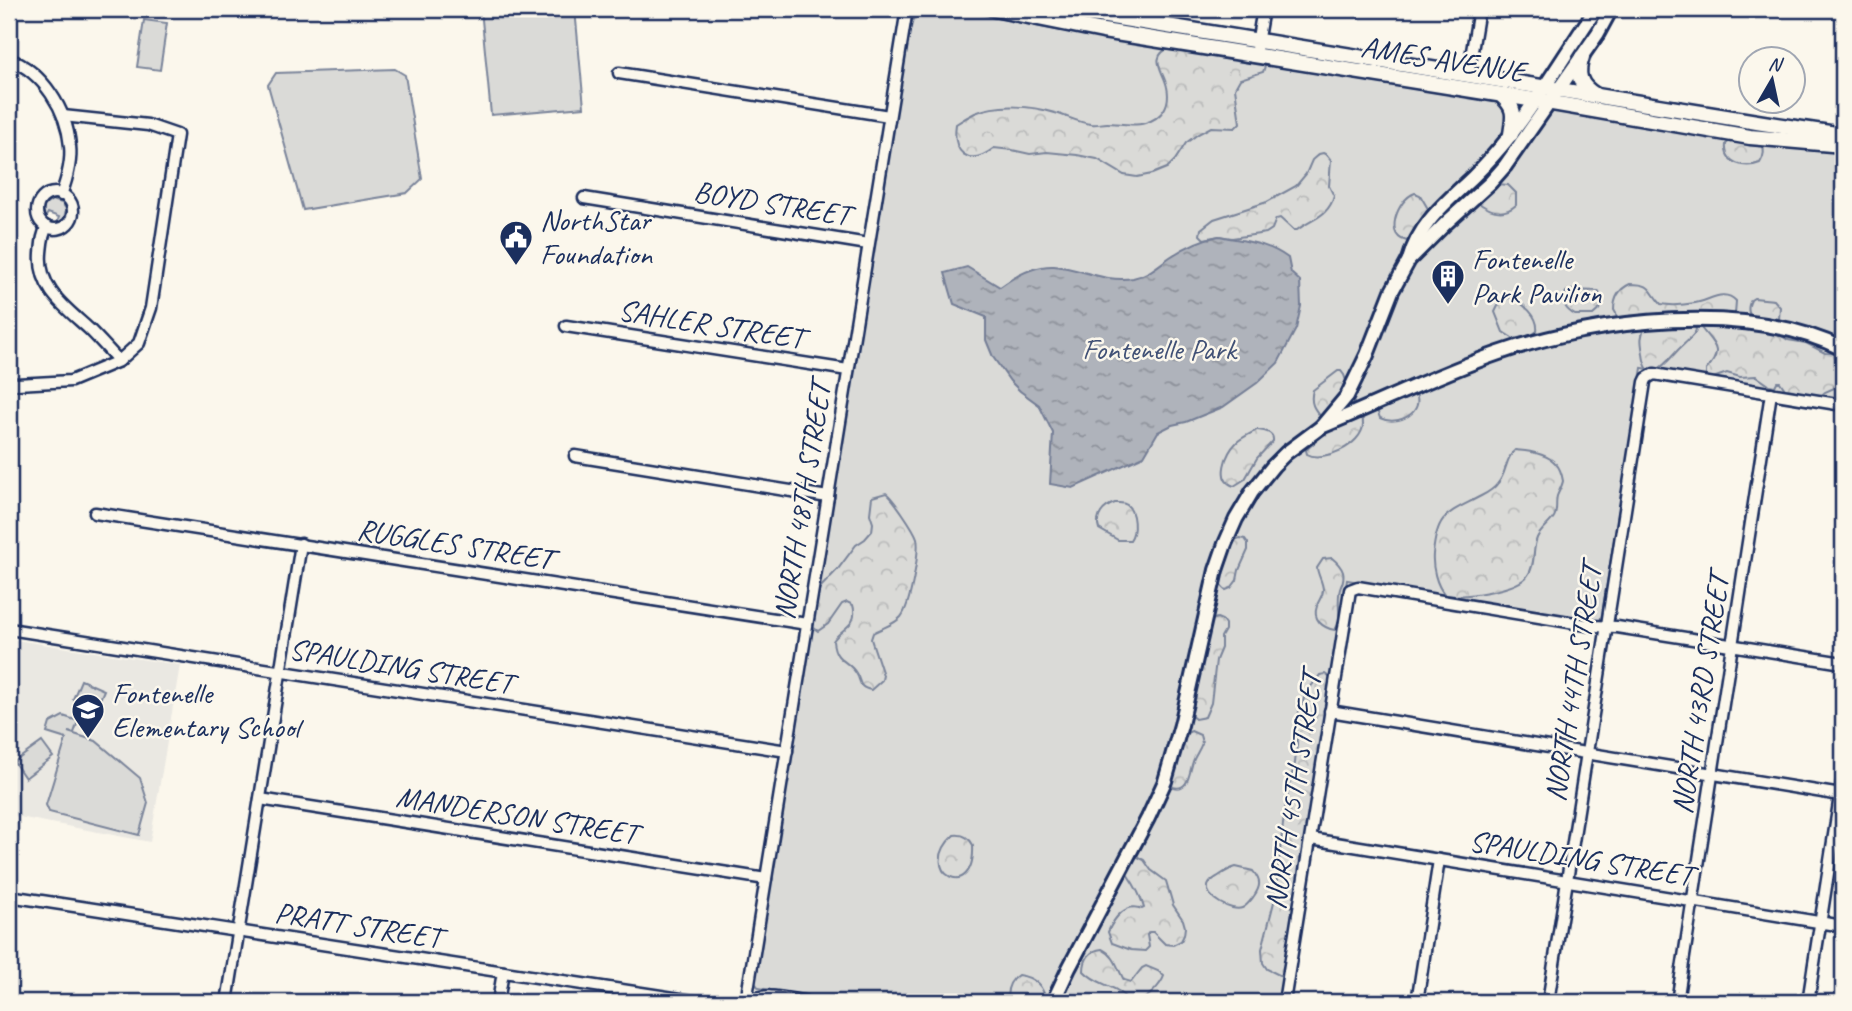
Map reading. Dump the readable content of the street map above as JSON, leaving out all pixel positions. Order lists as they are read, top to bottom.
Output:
{
  "streets": {
    "main road": ["AMES AVENUE"],
    "street": [
      "BOYD STREET",
      "SAHLER STREET",
      "NORTH 48TH STREET",
      "RUGGLES STREET",
      "SPAULDING STREET",
      "NORTH 44TH STREET",
      "NORTH 43RD STREET",
      "NORTH 45TH STREET",
      "MANDERSON STREET",
      "PRATT STREET"
    ]
  },
  "crossings": [
    ["BOYD STREET", "NORTH 48TH STREET"],
    ["SAHLER STREET", "NORTH 48TH STREET"],
    ["NORTH 48TH STREET", "RUGGLES STREET"],
    ["NORTH 48TH STREET", "SPAULDING STREET"],
    ["NORTH 48TH STREET", "MANDERSON STREET"],
    ["SPAULDING STREET", "NORTH 44TH STREET"],
    ["SPAULDING STREET", "NORTH 43RD STREET"],
    ["SPAULDING STREET", "NORTH 45TH STREET"],
    ["NORTH 44TH STREET", "NORTH 43RD STREET"],
    ["NORTH 44TH STREET", "NORTH 45TH STREET"]
  ],
  "parks": ["Fontenelle Park"],
  "places": {
    "public building": ["NorthStar Foundation"],
    "building": ["Fontenelle Park Pavilion"],
    "school or university": ["Fontenelle Elementary School"]
  },
  "north": "top"
}
